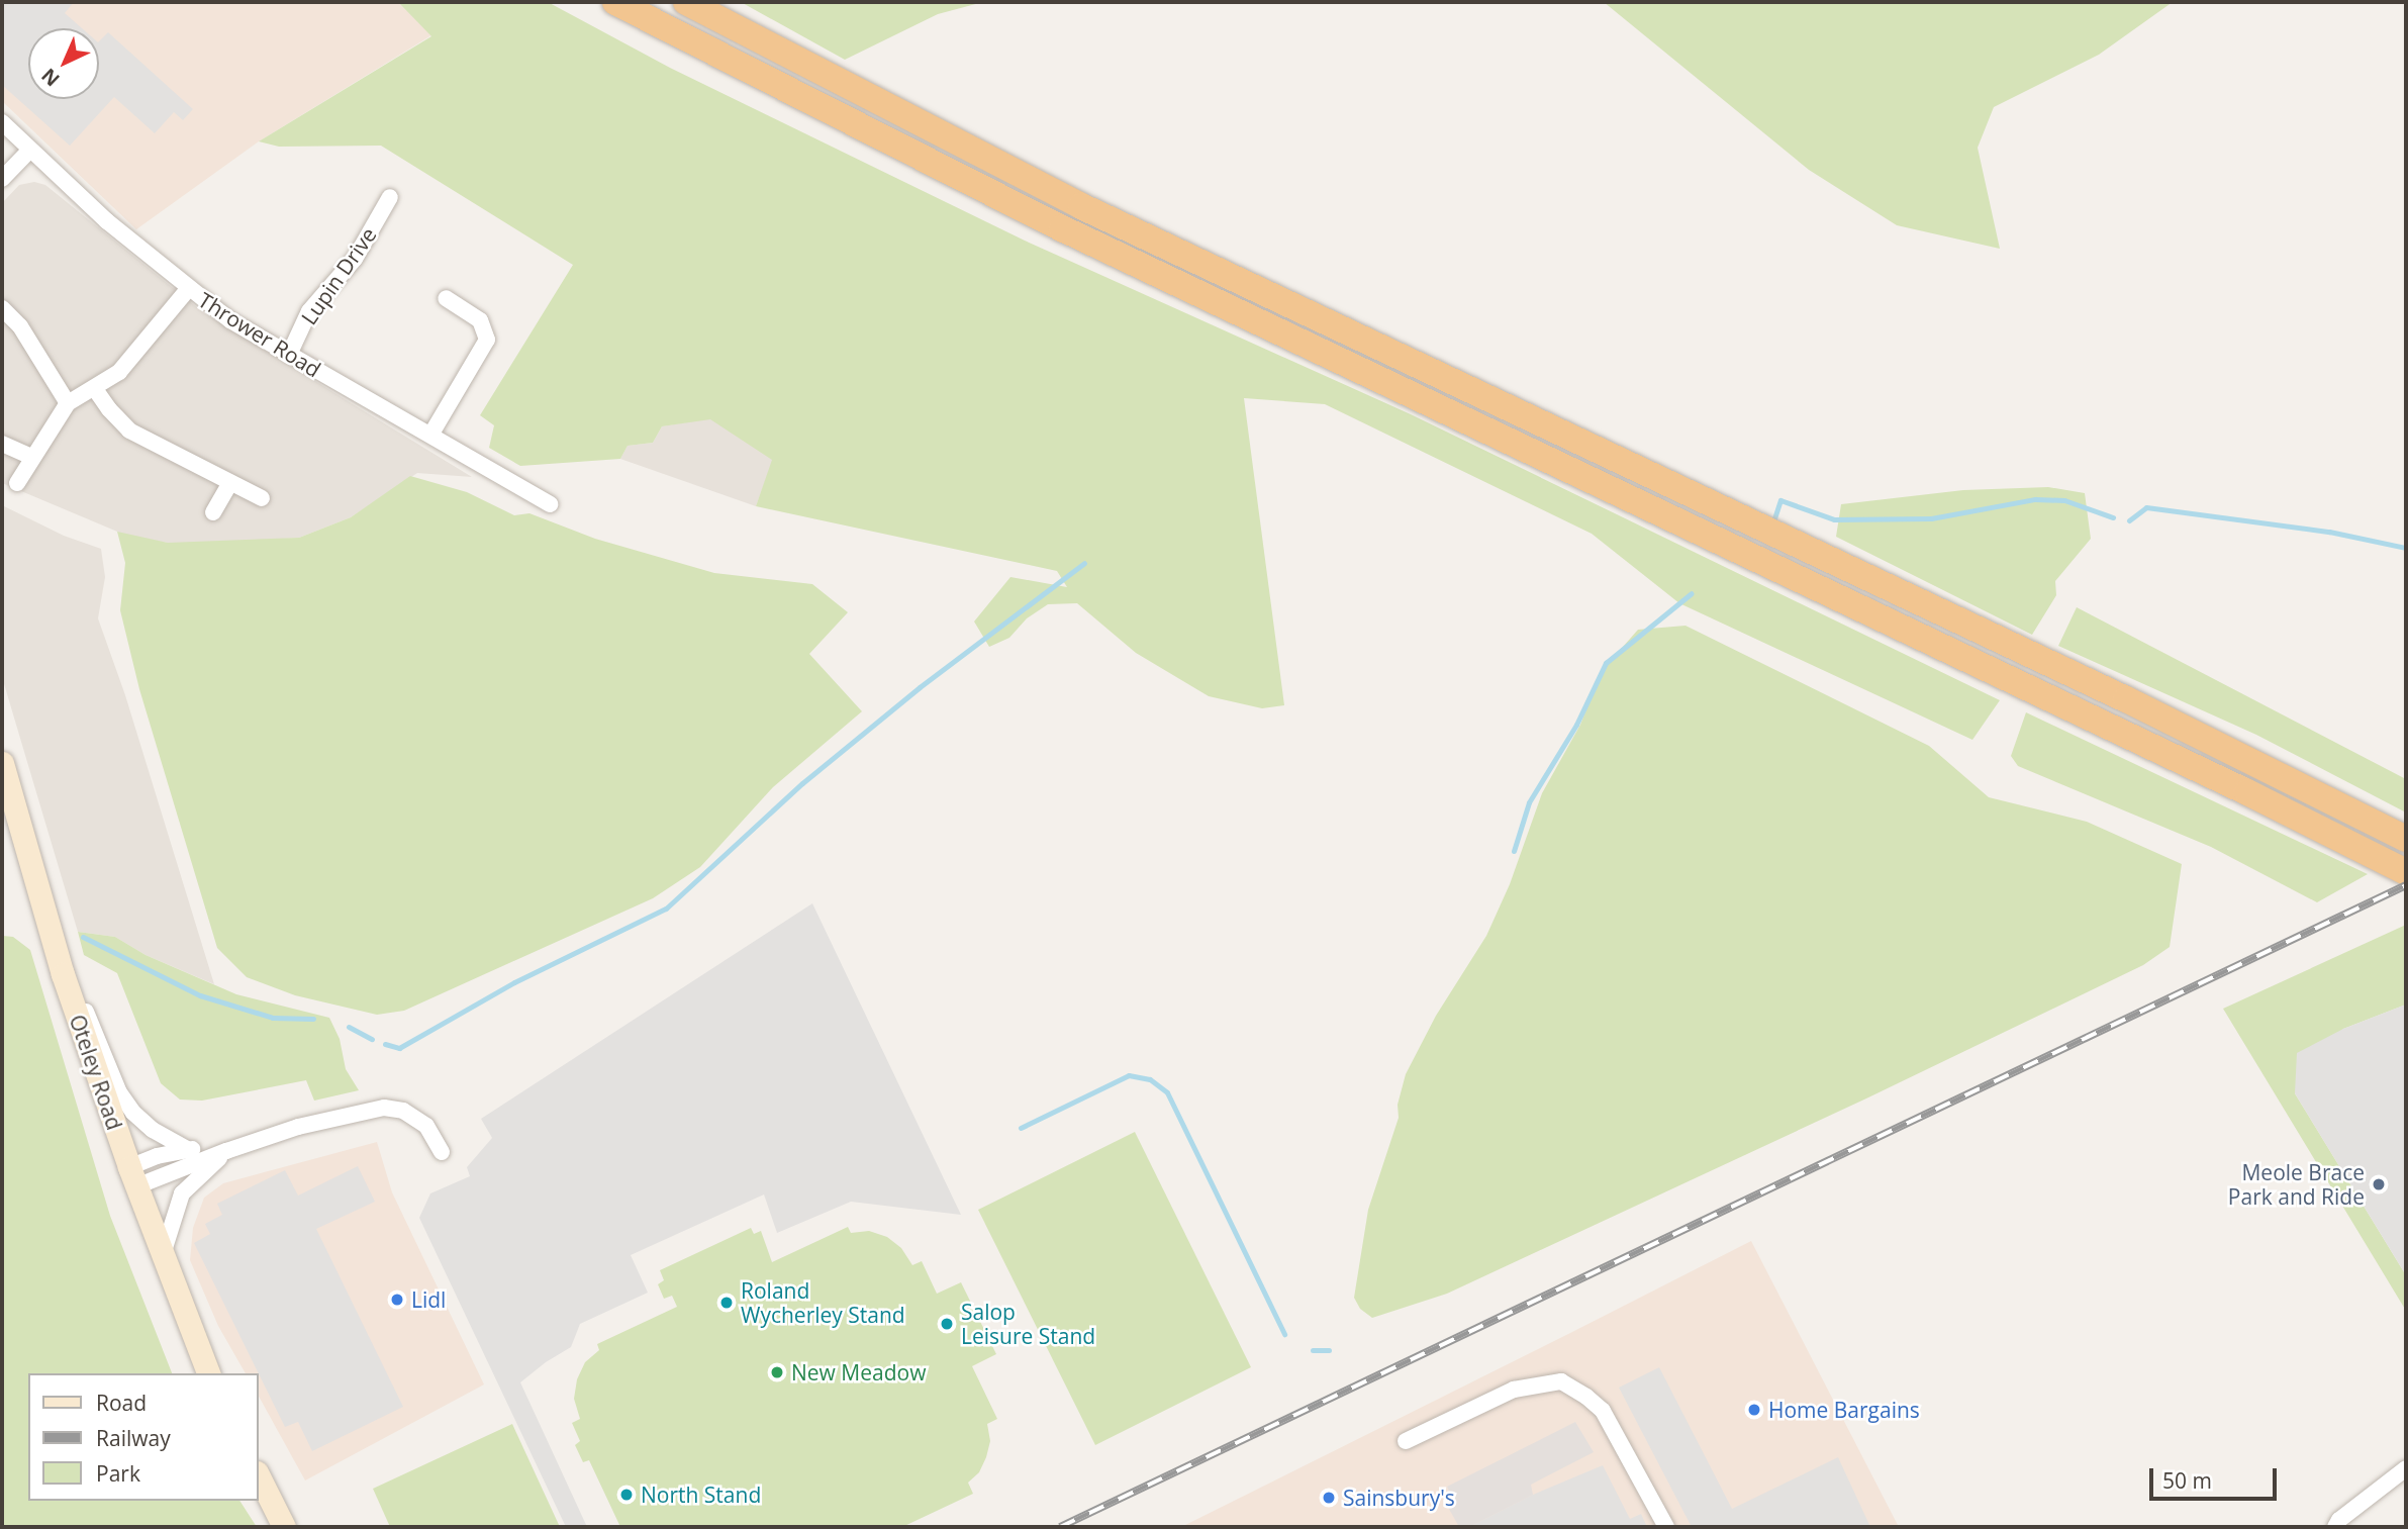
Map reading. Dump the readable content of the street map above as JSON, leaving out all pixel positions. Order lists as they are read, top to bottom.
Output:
{
  "streets": {
    "main road": ["Oteley Road"],
    "street": ["Lupin Drive", "Thrower Road"]
  },
  "crossings": [
    ["Lupin Drive", "Thrower Road"]
  ],
  "places": [
    "Meole Brace Park and Ride",
    "Lidl",
    "Roland Wycherley Stand",
    "Salop Leisure Stand",
    "New Meadow",
    "Home Bargains",
    "North Stand",
    "Sainsbury's"
  ],
  "legend": ["Road", "Railway", "Park"],
  "scale_bar": "50 m",
  "north": "bottom left"
}
